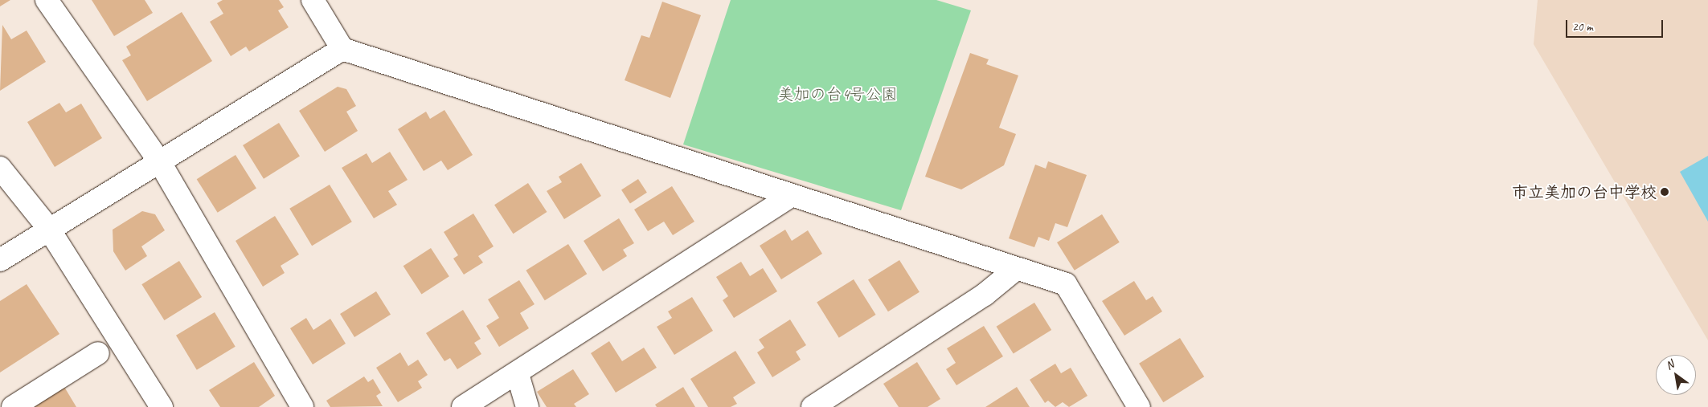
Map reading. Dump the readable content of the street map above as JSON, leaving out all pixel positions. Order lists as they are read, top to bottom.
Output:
{
  "parks": ["美加の台4号公園"],
  "places": ["市立美加の台中学校"],
  "scale_bar": "20 m",
  "north": "top left"
}
